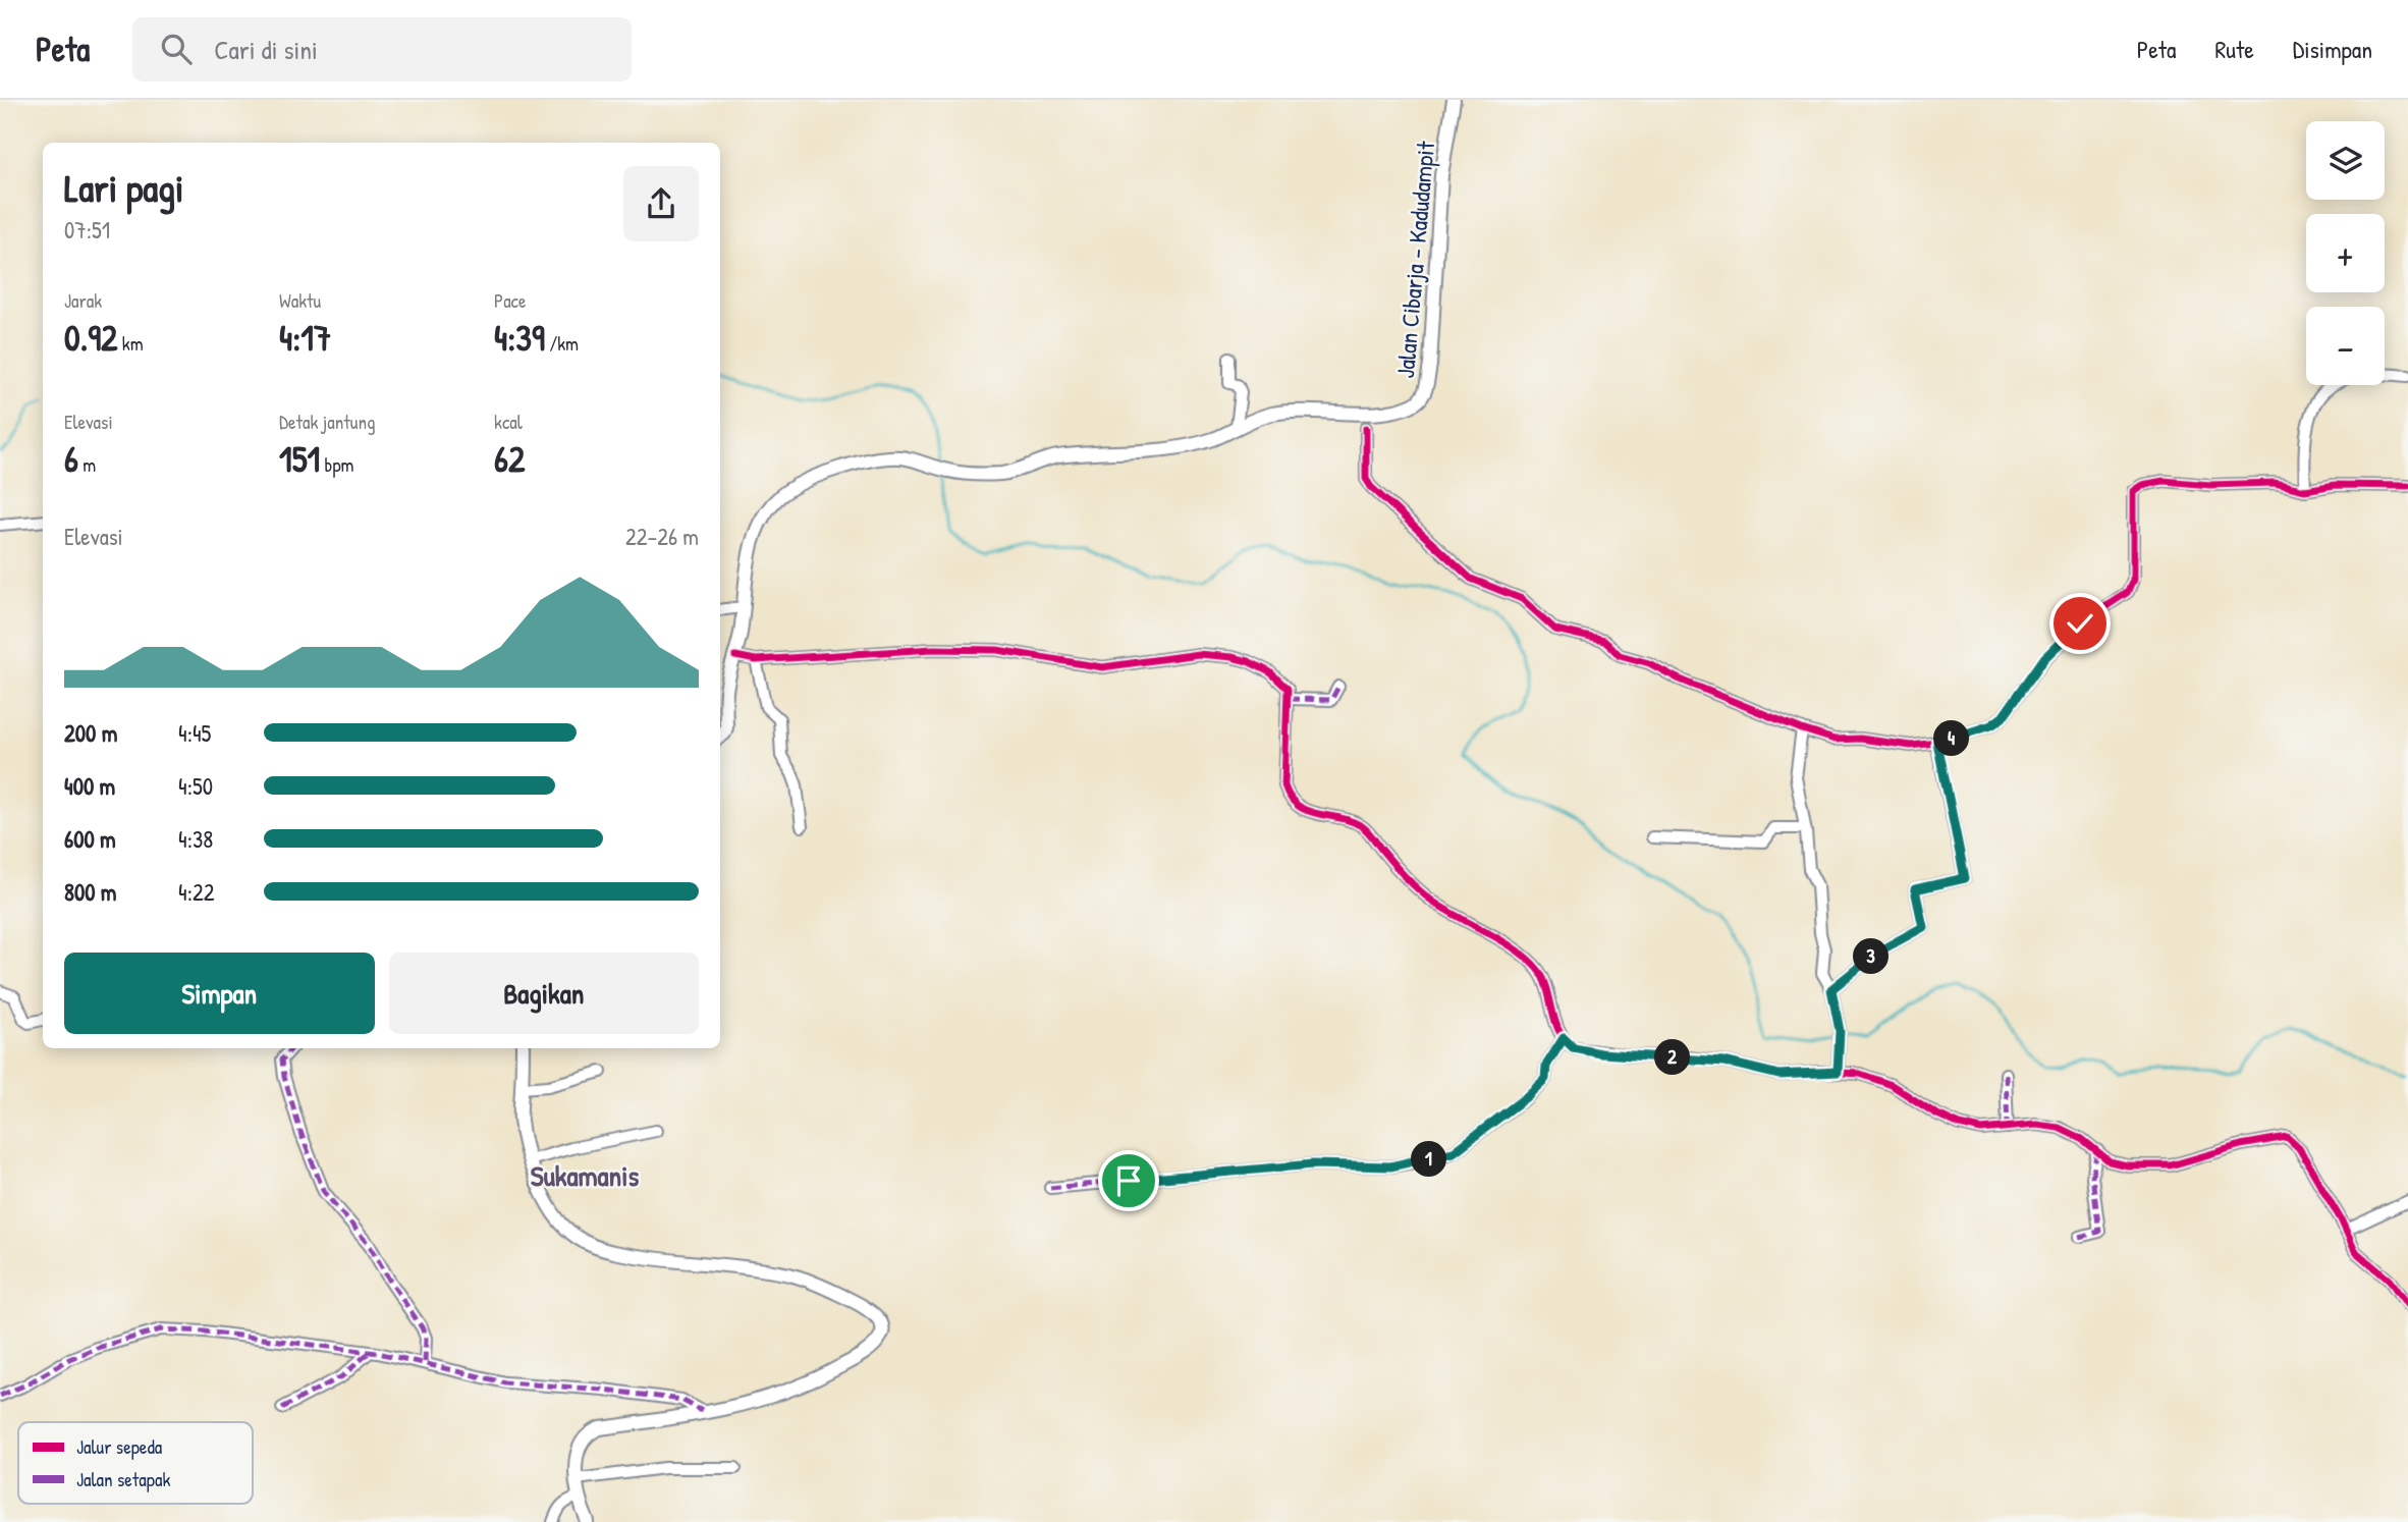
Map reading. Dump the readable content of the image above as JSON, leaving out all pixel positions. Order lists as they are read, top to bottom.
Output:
{
  "streets": {
    "street": ["Jalan Cibarja - Kadudampit"]
  },
  "districts": ["Sukamanis"],
  "legend": ["Jalur sepeda", "Jalan setapak"],
  "page": {
    "header": "Peta",
    "search": "Cari di sini",
    "nav": ["Peta", "Rute", "Disimpan"],
    "map_buttons": ["+", "−"],
    "heading": ["Lari pagi", "07:51"],
    "stats": [
      ["Jarak", "0.92 km"],
      ["Waktu", "4:17"],
      ["Pace", "4:39 /km"],
      ["Elevasi", "6 m"],
      ["Detak jantung", "151 bpm"],
      ["kcal", "62"]
    ],
    "chart": ["Elevasi", "22–26 m"],
    "list": [
      {
        "name": "200 m",
        "note": "4:45"
      },
      {
        "name": "400 m",
        "note": "4:50"
      },
      {
        "name": "600 m",
        "note": "4:38"
      },
      {
        "name": "800 m",
        "note": "4:22"
      }
    ],
    "pins": [
      "4",
      "3",
      "2",
      "1"
    ],
    "buttons": ["Simpan", "Bagikan"]
  }
}
